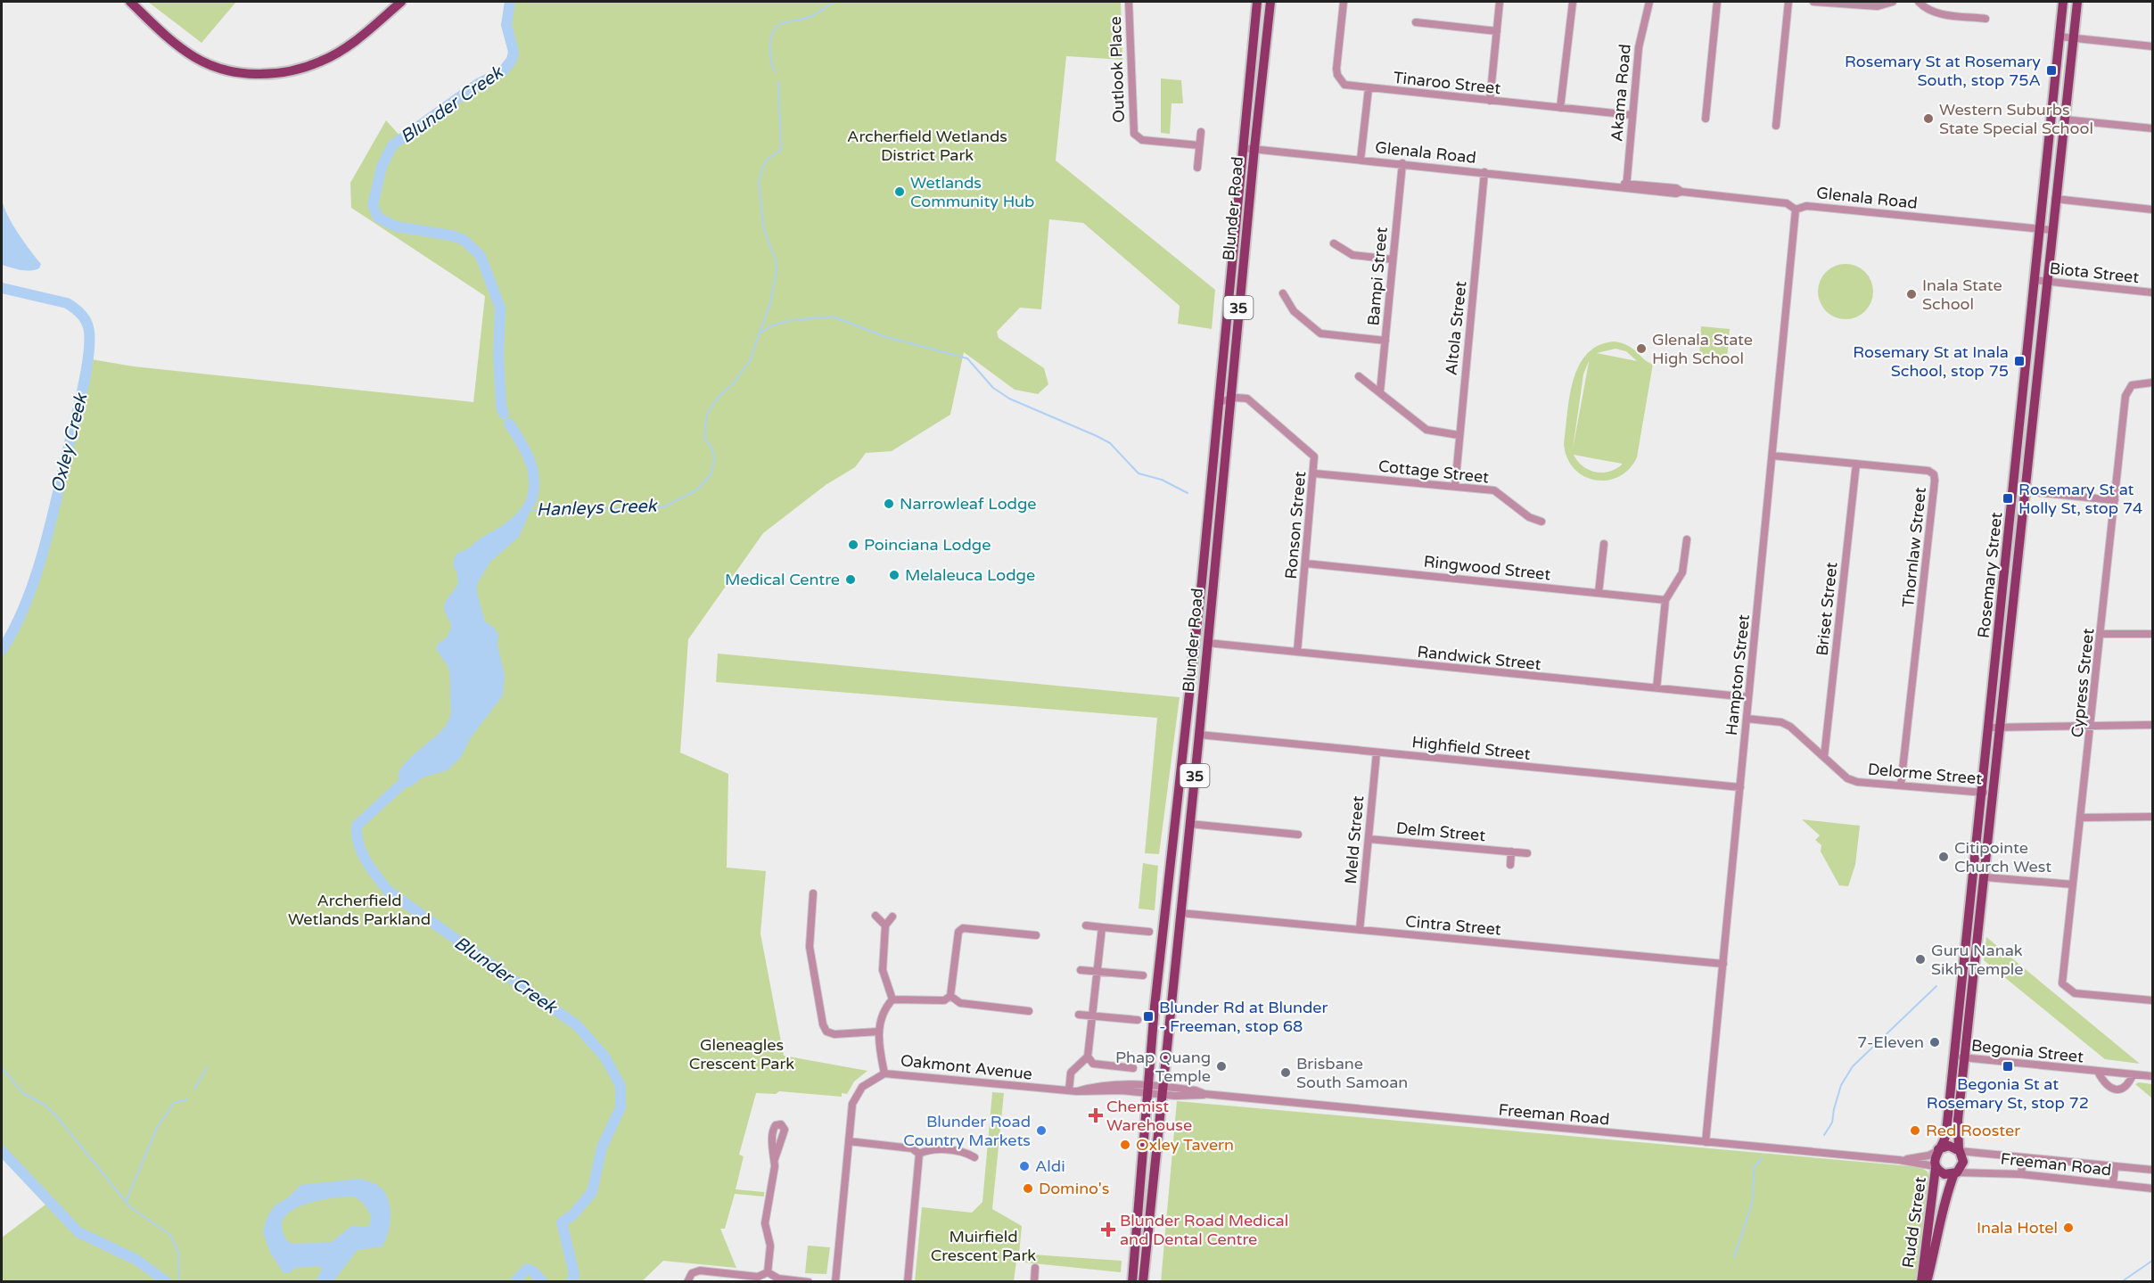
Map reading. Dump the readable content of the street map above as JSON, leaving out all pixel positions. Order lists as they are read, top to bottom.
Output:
{
  "streets": {
    "main road": [
      "Blunder Road",
      "35",
      "Rosemary Street",
      "Rudd Street"
    ],
    "street": [
      "Outlook Place",
      "Tinaroo Street",
      "Akama Road",
      "Glenala Road",
      "Biota Street",
      "Bampi Street",
      "Altola Street",
      "Cottage Street",
      "Ronson Street",
      "Thornlaw Street",
      "Ringwood Street",
      "Briset Street",
      "Randwick Street",
      "Hampton Street",
      "Cypress Street",
      "Highfield Street",
      "Delorme Street",
      "Delm Street",
      "Meld Street",
      "Cintra Street",
      "Begonia Street",
      "Oakmont Avenue",
      "Freeman Road"
    ]
  },
  "crossings": [
    ["Tinaroo Street", "Akama Road"],
    ["Akama Road", "Glenala Road"],
    ["Glenala Road", "Blunder Road"],
    ["Glenala Road", "Bampi Street"],
    ["Glenala Road", "Altola Street"],
    ["Glenala Road", "Rosemary Street"],
    ["Glenala Road", "Hampton Street"],
    ["Blunder Road", "Ronson Street"],
    ["Blunder Road", "Randwick Street"],
    ["Blunder Road", "Highfield Street"],
    ["Blunder Road", "Cintra Street"],
    ["Blunder Road", "Oakmont Avenue"],
    ["Blunder Road", "Freeman Road"],
    ["Biota Street", "Rosemary Street"],
    ["Altola Street", "Cottage Street"],
    ["Cottage Street", "Ronson Street"],
    ["Ronson Street", "Ringwood Street"],
    ["Ronson Street", "Randwick Street"],
    ["Thornlaw Street", "Briset Street"],
    ["Thornlaw Street", "Hampton Street"],
    ["Thornlaw Street", "Delorme Street"],
    ["Rosemary Street", "Delorme Street"],
    ["Rosemary Street", "Begonia Street"],
    ["Rosemary Street", "Freeman Road"],
    ["Rosemary Street", "Rudd Street"],
    ["Briset Street", "Delorme Street"],
    ["Randwick Street", "Hampton Street"],
    ["Hampton Street", "Highfield Street"],
    ["Hampton Street", "Delorme Street"],
    ["Hampton Street", "Cintra Street"],
    ["Hampton Street", "Freeman Road"],
    ["Highfield Street", "Meld Street"],
    ["Delm Street", "Meld Street"],
    ["Meld Street", "Cintra Street"],
    ["Oakmont Avenue", "Freeman Road"],
    ["Freeman Road", "Rudd Street"]
  ],
  "water": ["Blunder Creek", "Oxley Creek", "Hanleys Creek"],
  "parks": [
    "Archerfield Wetlands District Park",
    "Archerfield Wetlands Parkland",
    "Gleneagles Crescent Park",
    "Muirfield Crescent Park"
  ],
  "places": {
    "transit": [
      "Rosemary St at Rosemary South, stop 75A",
      "Rosemary St at Inala School, stop 75",
      "Rosemary St at Holly St, stop 74",
      "Blunder Rd at Blunder - Freeman, stop 68",
      "Begonia St at Rosemary St, stop 72"
    ],
    "other": [
      "Western Suburbs State Special School",
      "Wetlands Community Hub",
      "Inala State School",
      "Glenala State High School",
      "Narrowleaf Lodge",
      "Poinciana Lodge",
      "Melaleuca Lodge",
      "Medical Centre",
      "Citipointe Church West",
      "Guru Nanak Sikh Temple",
      "7-Eleven",
      "Phap Quang Temple",
      "Brisbane South Samoan",
      "Blunder Road Country Markets",
      "Red Rooster",
      "Oxley Tavern",
      "Aldi",
      "Domino's",
      "Inala Hotel"
    ],
    "health": ["Chemist Warehouse", "Blunder Road Medical and Dental Centre"]
  }
}
